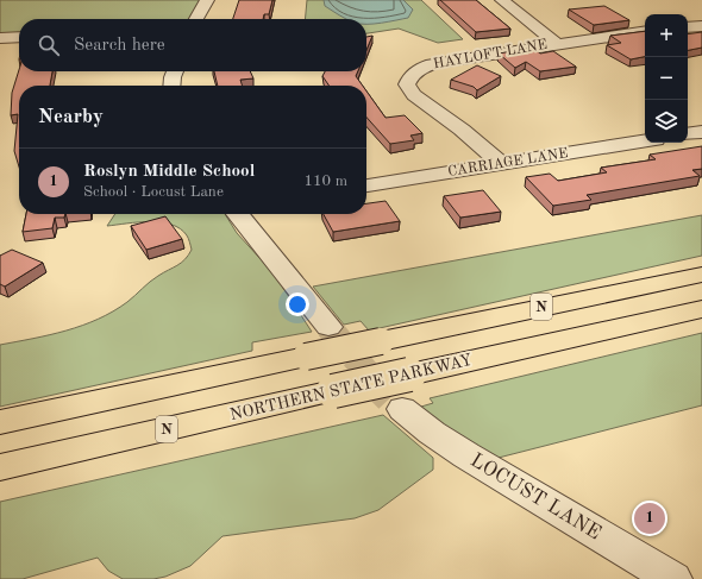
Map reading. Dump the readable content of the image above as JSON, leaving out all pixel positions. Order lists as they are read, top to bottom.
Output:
{
  "streets": {
    "highway": ["N", "NORTHERN STATE PARKWAY"],
    "street": ["HAYLOFT LANE", "CARRIAGE LANE", "LOCUST LANE"]
  },
  "crossings": [
    ["HAYLOFT LANE", "CARRIAGE LANE"]
  ],
  "page": {
    "map_buttons": ["+", "−"],
    "search": "Search here",
    "heading": "Nearby",
    "list": [
      {
        "mark": "1",
        "name": "Roslyn Middle School",
        "note": "School · Locust Lane",
        "value": "110 m"
      }
    ],
    "pins": "1"
  }
}
